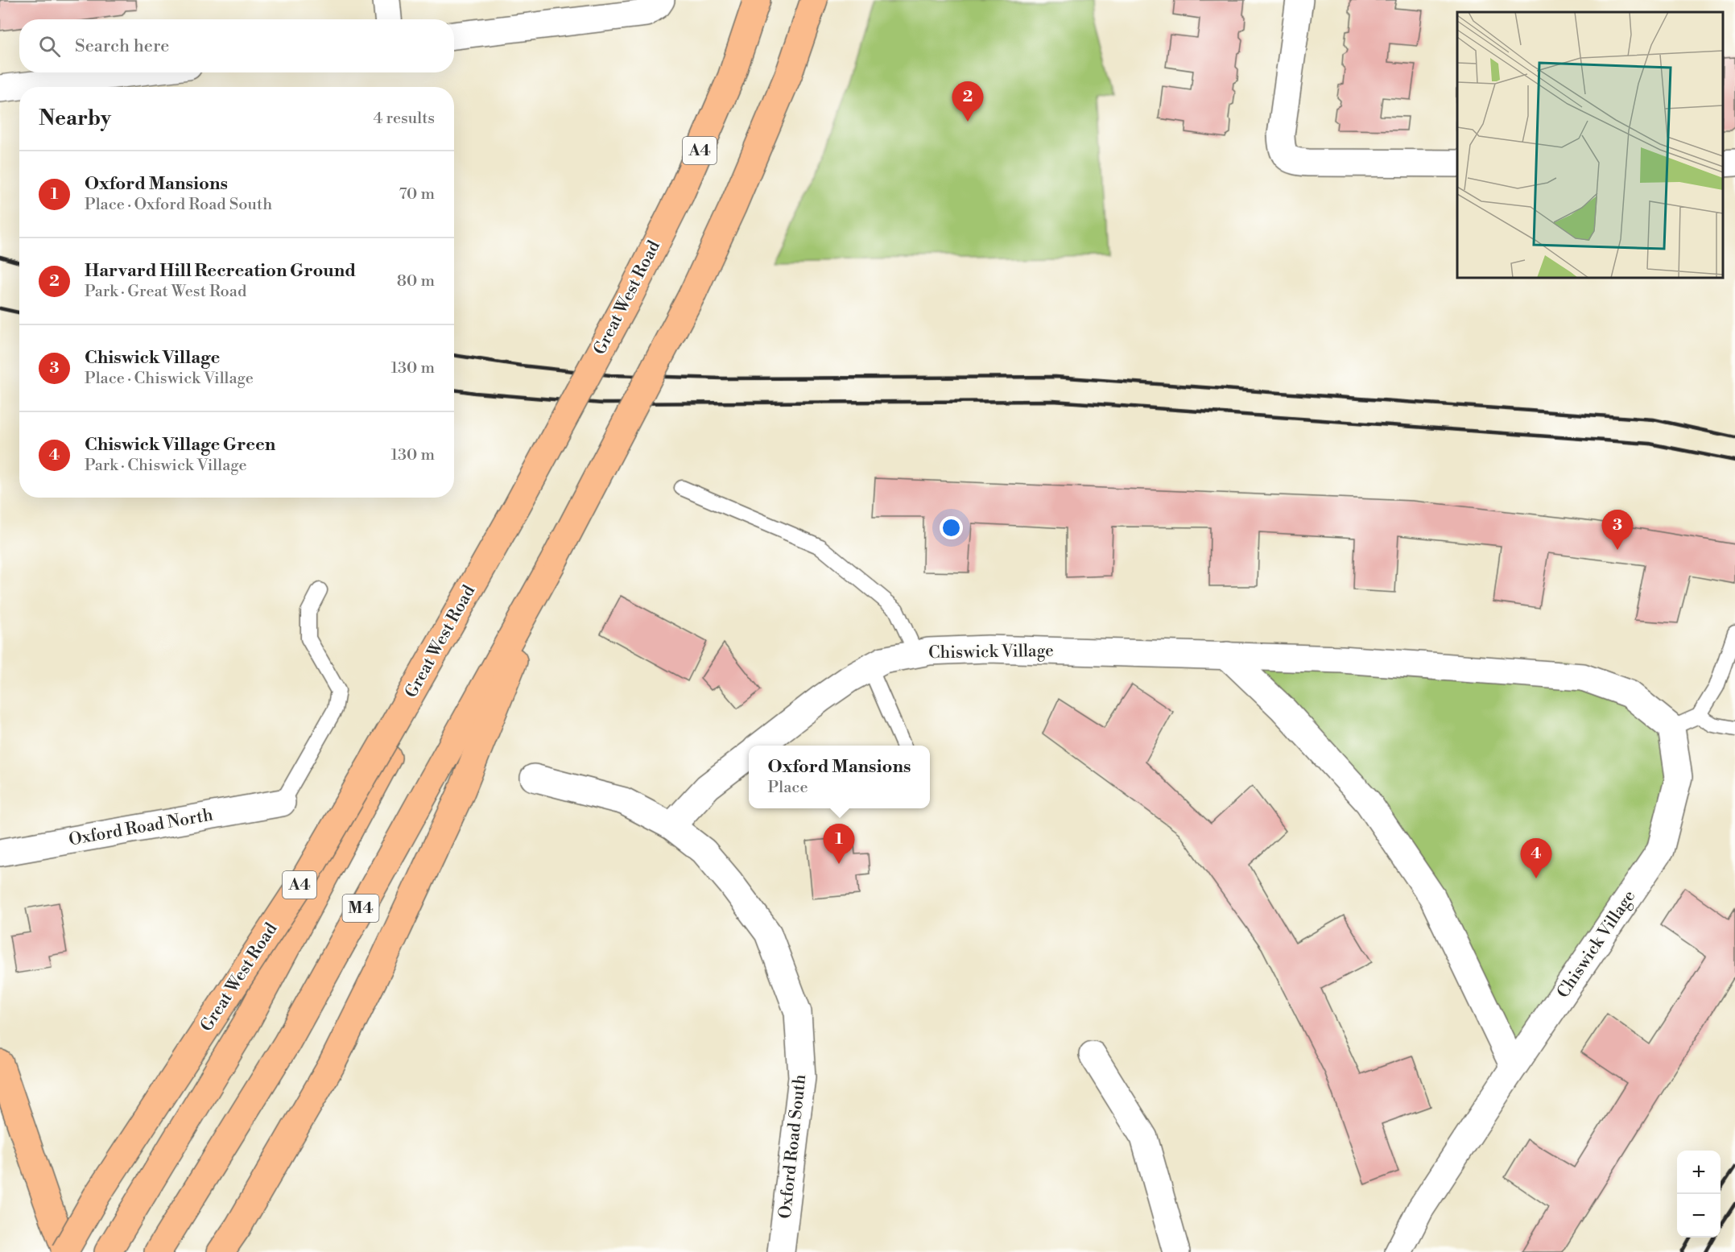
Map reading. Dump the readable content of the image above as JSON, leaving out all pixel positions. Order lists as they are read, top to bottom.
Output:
{
  "streets": {
    "main road": ["A4", "Great West Road", "M4"],
    "street": ["Chiswick Village", "Oxford Road North", "Oxford Road South"]
  },
  "crossings": [
    ["Great West Road", "M4"]
  ],
  "page": {
    "search": "Search here",
    "pins": [
      "2",
      "3",
      "1",
      "4"
    ],
    "heading": ["Nearby", "4 results"],
    "list": [
      {
        "mark": "1",
        "name": "Oxford Mansions",
        "note": "Place · Oxford Road South",
        "value": "70 m"
      },
      {
        "mark": "2",
        "name": "Harvard Hill Recreation Ground",
        "note": "Park · Great West Road",
        "value": "80 m"
      },
      {
        "mark": "3",
        "name": "Chiswick Village",
        "note": "Place · Chiswick Village",
        "value": "130 m"
      },
      {
        "mark": "4",
        "name": "Chiswick Village Green",
        "note": "Park · Chiswick Village",
        "value": "130 m"
      }
    ],
    "popup": ["Oxford Mansions", "Place"],
    "map_buttons": ["+", "−"]
  }
}
